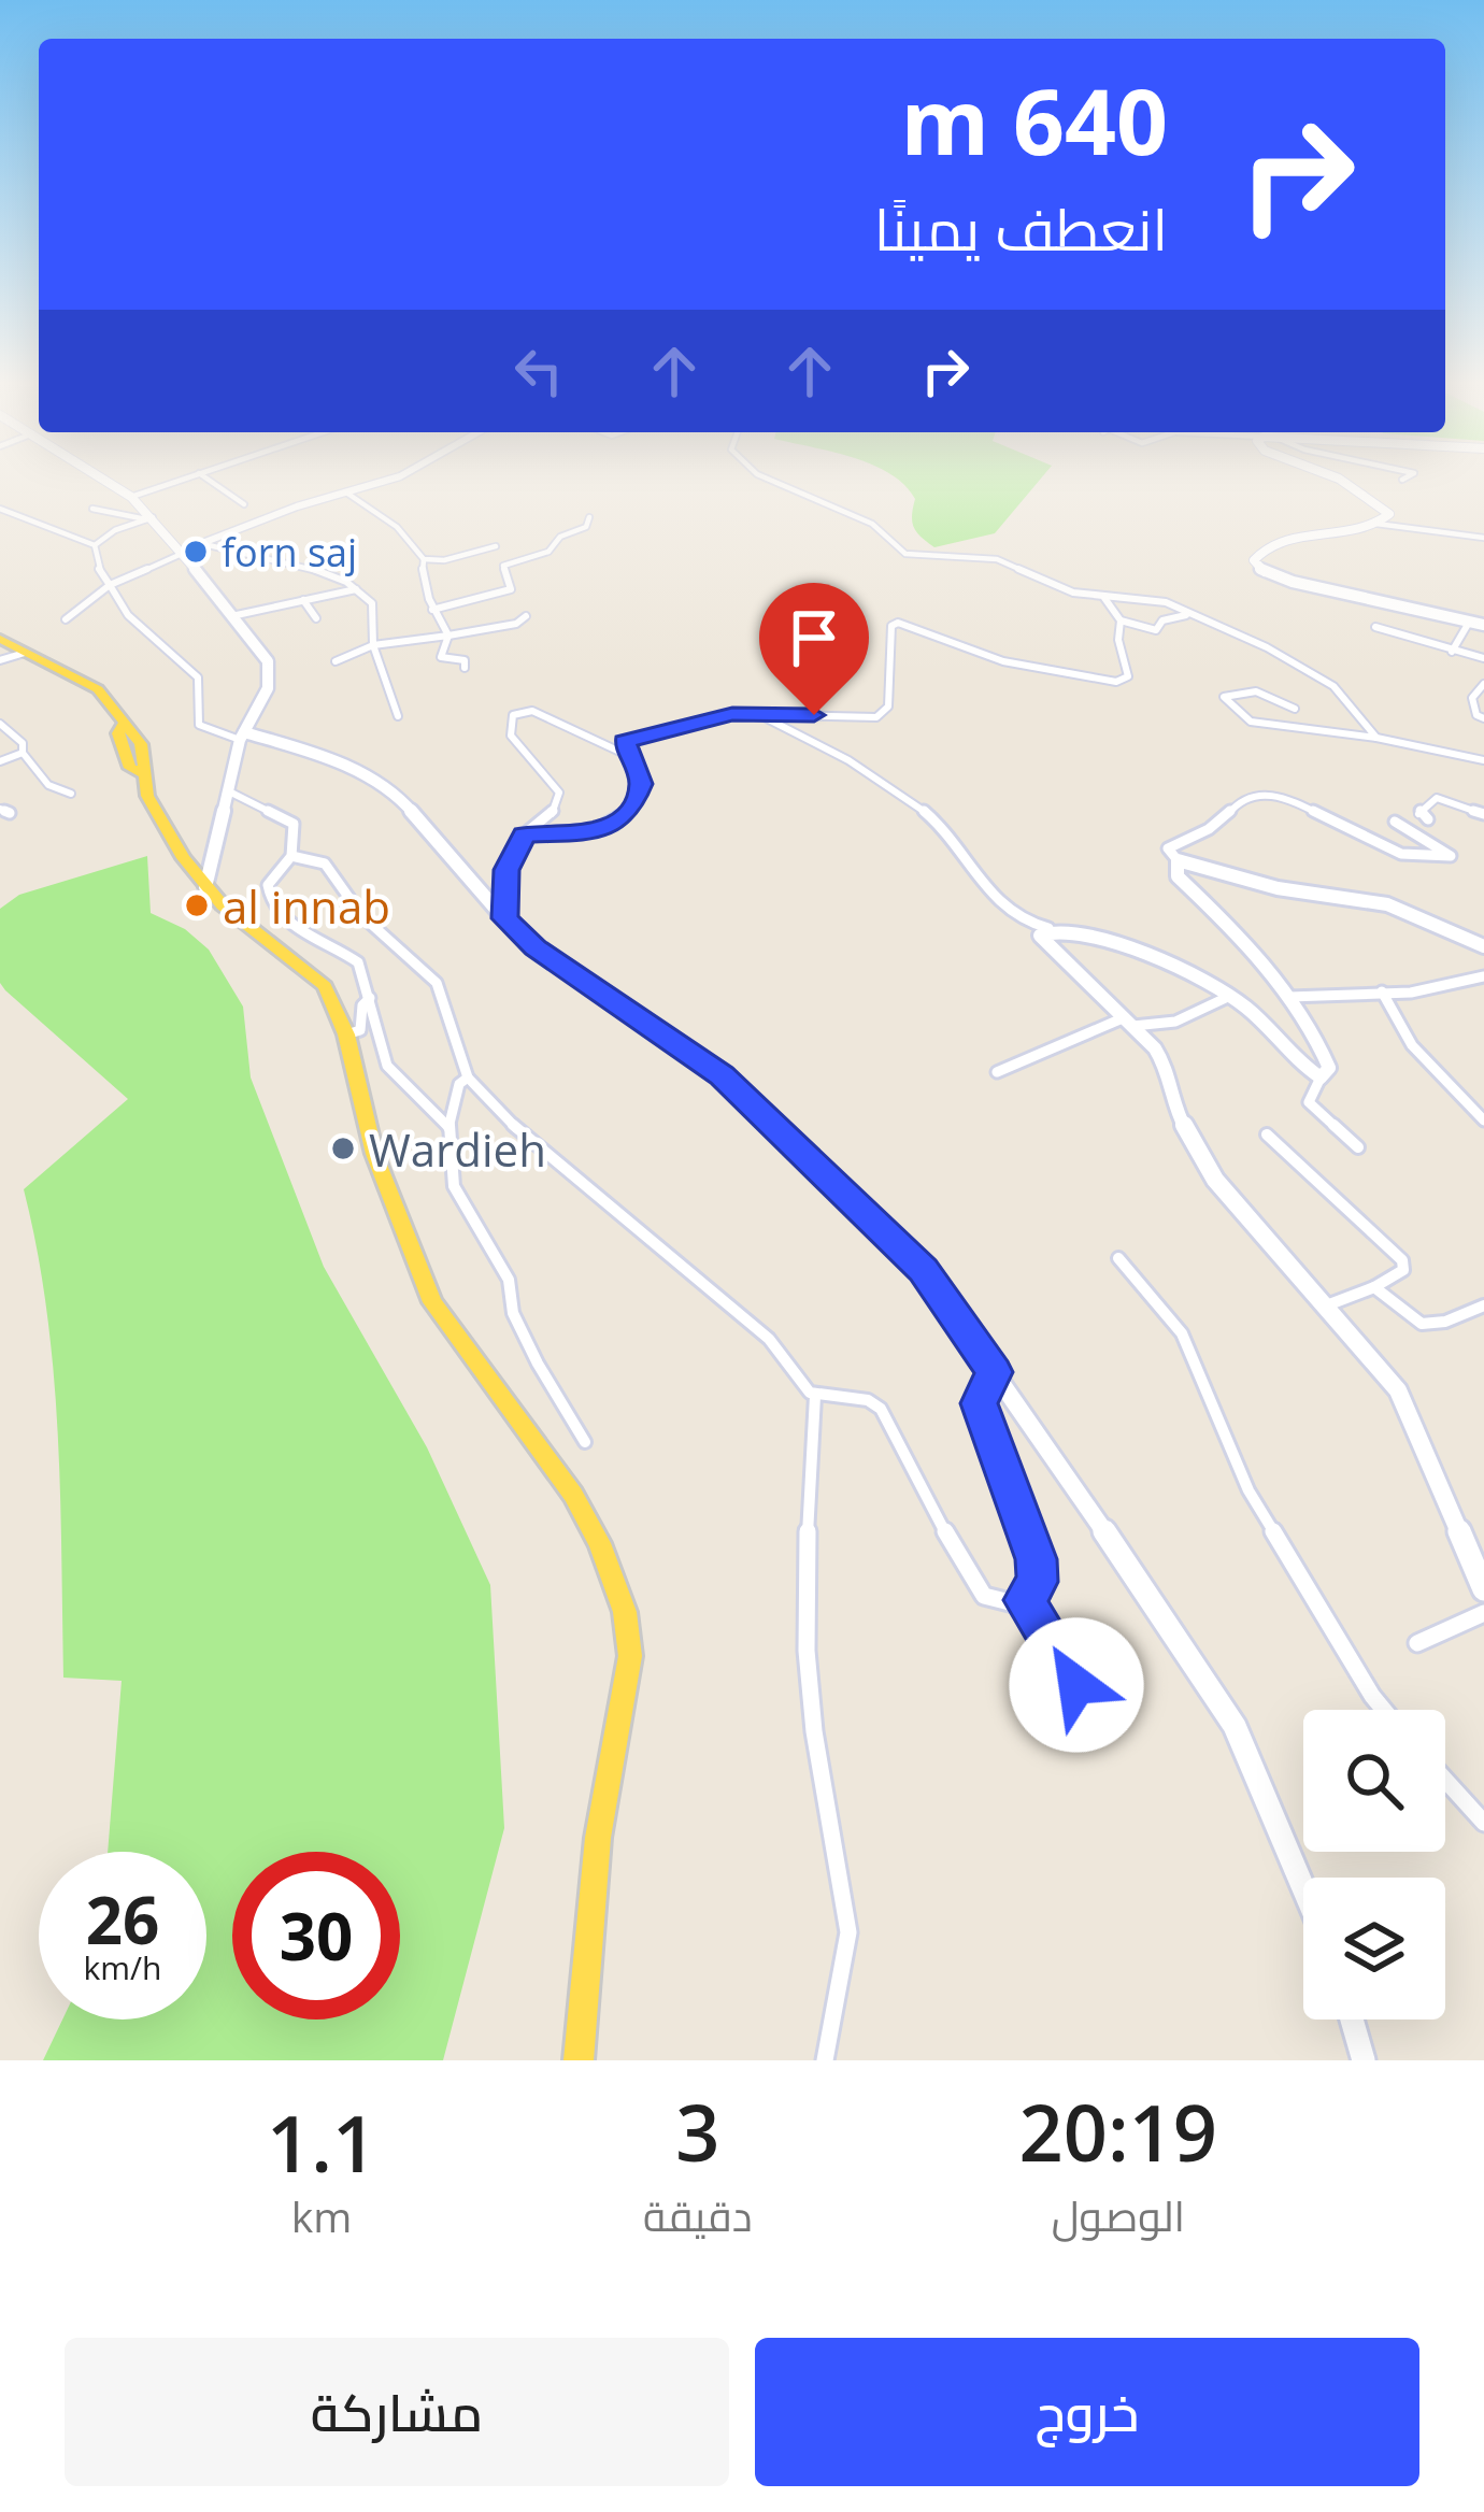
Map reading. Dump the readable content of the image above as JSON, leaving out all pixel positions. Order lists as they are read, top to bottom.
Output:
{
  "places": ["forn saj", "al innab", "Wardieh"],
  "page": {
    "turn": ["640 m", "انعطف يمينًا"],
    "speed": "26 km/h",
    "limit": "30",
    "eta": [
      "20:19",
      "الوصول",
      "3",
      "دقيقة",
      "1.1",
      "km"
    ],
    "buttons": ["خروج", "مشاركة"]
  }
}
